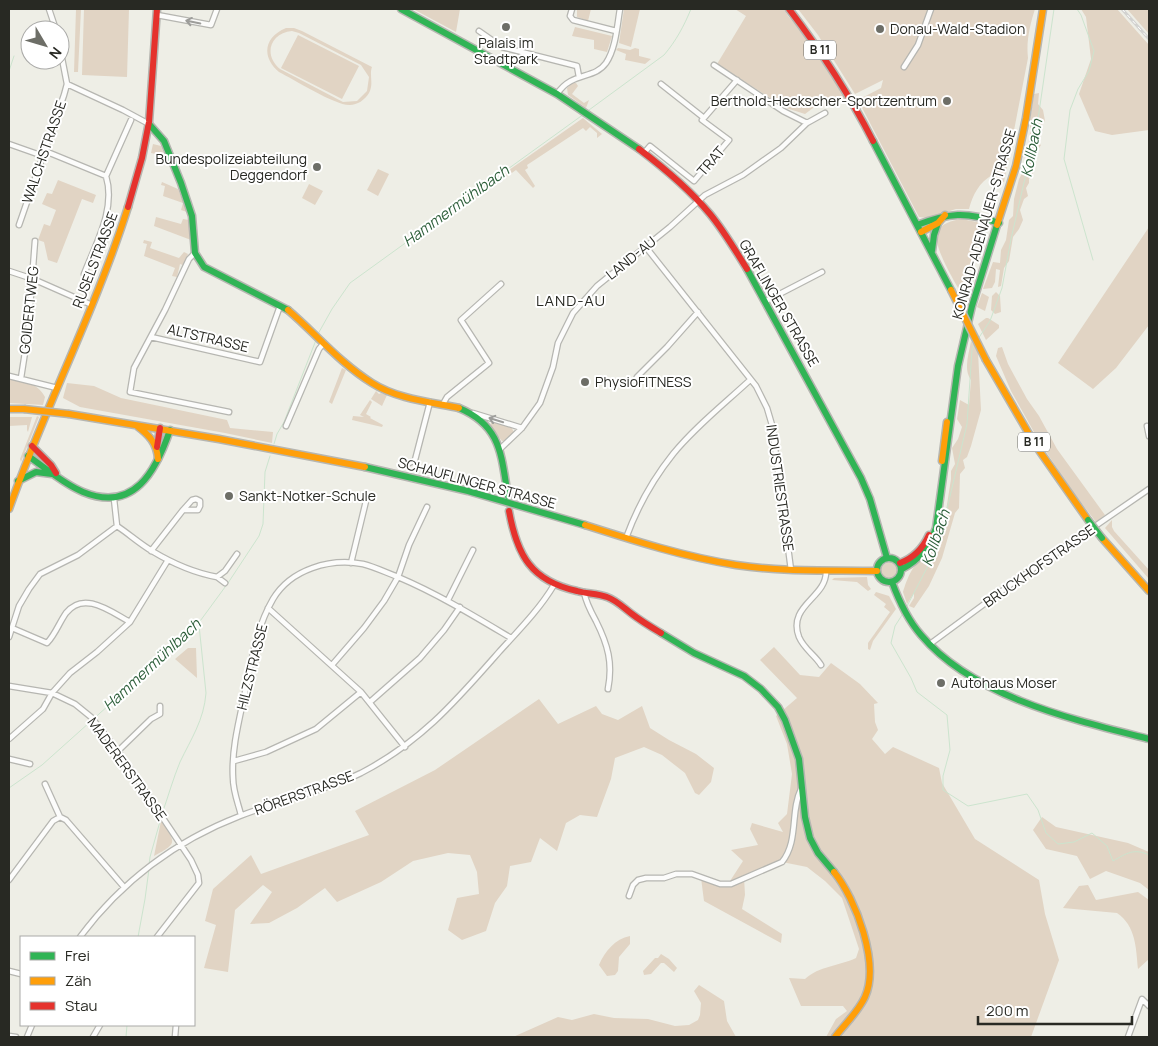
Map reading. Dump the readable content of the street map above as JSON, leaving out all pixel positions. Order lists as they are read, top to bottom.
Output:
{
  "streets": {
    "main road": [
      "B 11",
      "KONRAD-ADENAUER-STRASSE",
      "RUSELSTRASSE",
      "GRAFLINGER STRASSE",
      "SCHAUFLINGER STRASSE"
    ],
    "street": [
      "WALCHSTRASSE",
      "TRAT",
      "LAND-AU",
      "GOIDERTWEG",
      "ALTSTRASSE",
      "INDUSTRIESTRASSE",
      "BRUCKHOFSTRASSE",
      "HILZSTRASSE",
      "MADERERSTRASSE",
      "RÖRERSTRASSE"
    ]
  },
  "crossings": [
    ["TRAT", "LAND-AU"],
    ["TRAT", "GRAFLINGER STRASSE"],
    ["KONRAD-ADENAUER-STRASSE", "GRAFLINGER STRASSE"],
    ["KONRAD-ADENAUER-STRASSE", "SCHAUFLINGER STRASSE"],
    ["LAND-AU", "GRAFLINGER STRASSE"],
    ["LAND-AU", "INDUSTRIESTRASSE"],
    ["GRAFLINGER STRASSE", "SCHAUFLINGER STRASSE"],
    ["SCHAUFLINGER STRASSE", "INDUSTRIESTRASSE"],
    ["HILZSTRASSE", "RÖRERSTRASSE"],
    ["MADERERSTRASSE", "RÖRERSTRASSE"]
  ],
  "districts": ["LAND-AU"],
  "water": ["Kollbach", "Hammermühlbach"],
  "places": [
    "Palais im Stadtpark",
    "Donau-Wald-Stadion",
    "Berthold-Heckscher-Sportzentrum",
    "Bundespolizeiabteilung Deggendorf",
    "PhysioFITNESS",
    "Sankt-Notker-Schule",
    "Autohaus Moser"
  ],
  "legend": ["Frei", "Zäh", "Stau"],
  "scale_bar": "200 m",
  "north": "bottom right"
}
